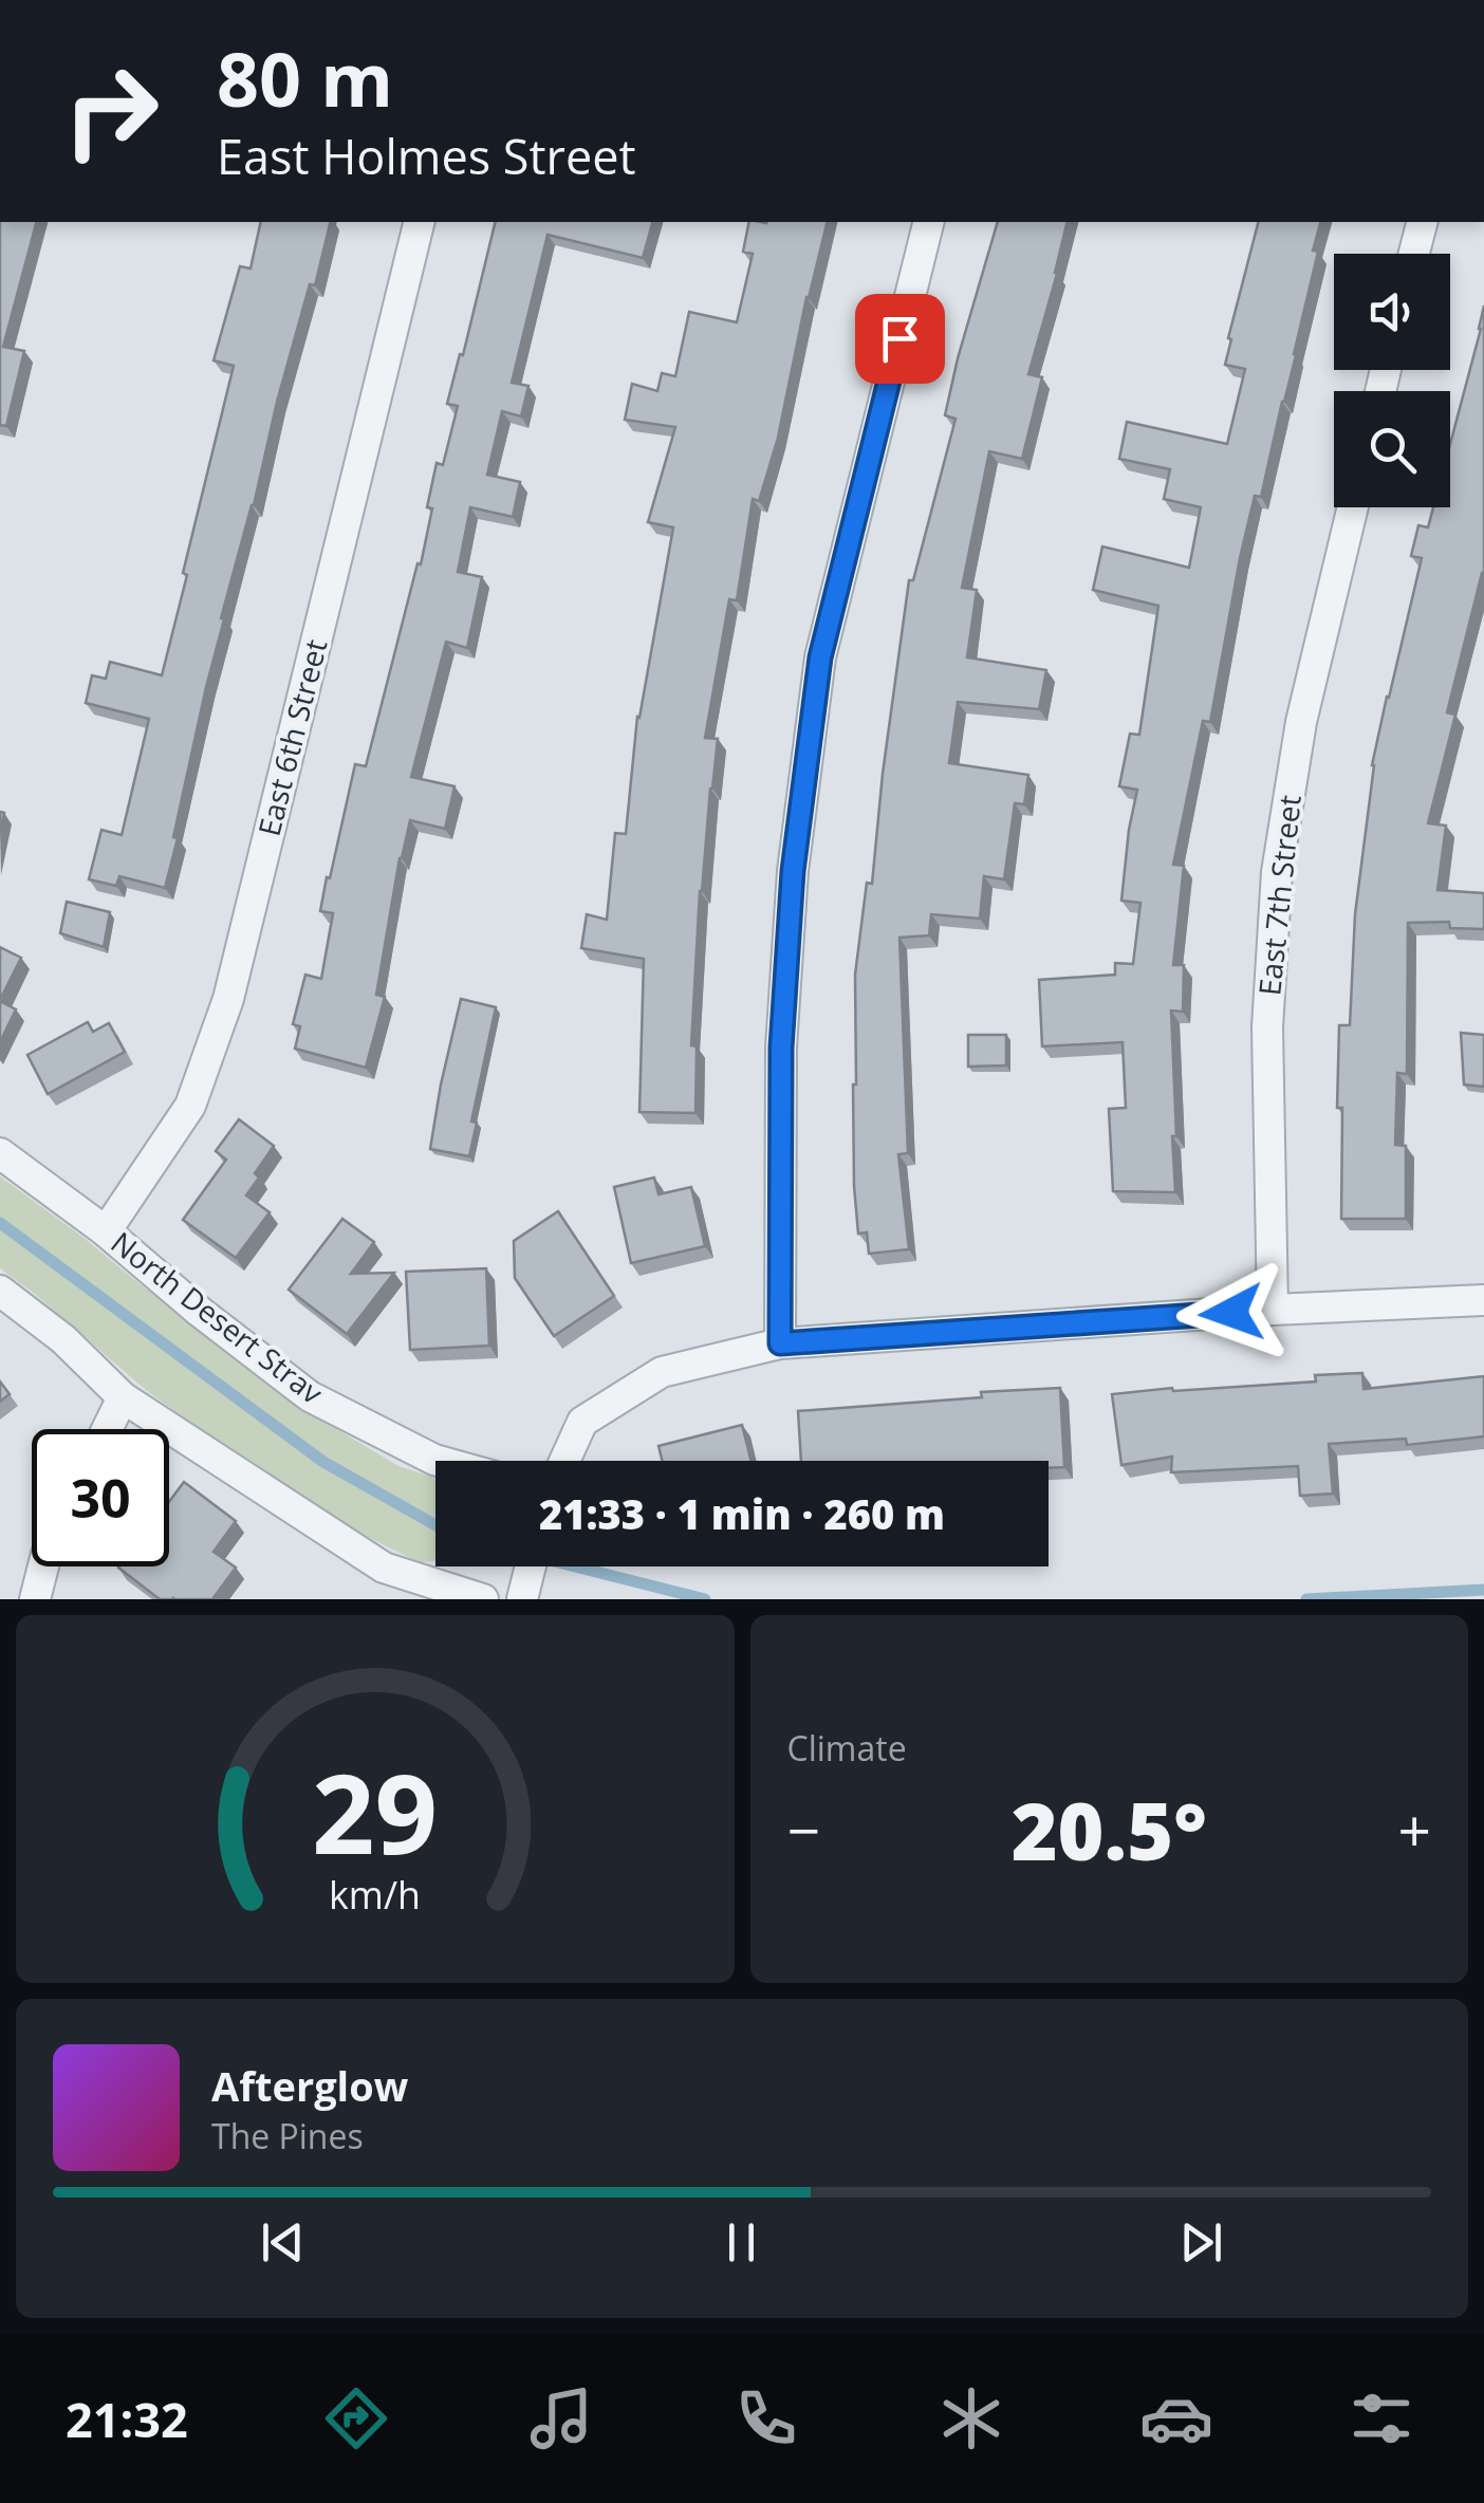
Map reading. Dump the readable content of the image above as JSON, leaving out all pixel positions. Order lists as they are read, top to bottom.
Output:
{
  "streets": {
    "street": ["East 6th Street", "East 7th Street", "North Desert Strav"]
  },
  "crossings": [
    ["East 6th Street", "North Desert Strav"]
  ],
  "page": {
    "turn": ["80 m", "East Holmes Street"],
    "limit": "30",
    "trip": "21:33 · 1 min · 260 m",
    "tile": "Climate",
    "heat": ["−", "20.5°", "+"],
    "song": ["Afterglow", "The Pines"],
    "tabs": "21:32",
    "gauge": ["29", "km/h"]
  }
}
